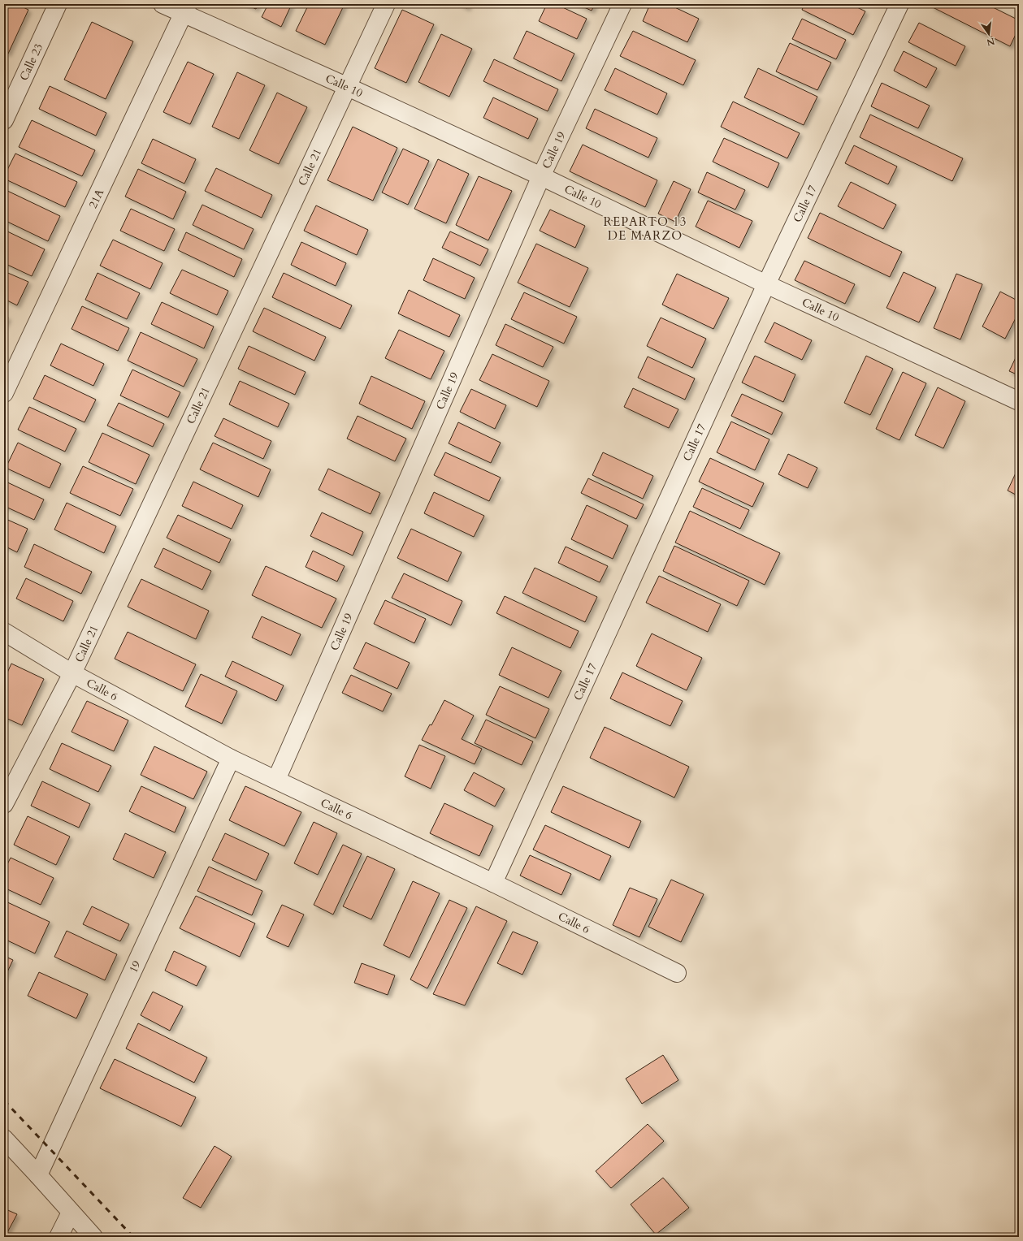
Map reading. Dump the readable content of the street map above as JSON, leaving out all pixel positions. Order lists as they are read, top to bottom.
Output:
{
  "streets": {
    "street": [
      "Calle 23",
      "Calle 10",
      "Calle 19",
      "Calle 21",
      "21A",
      "Calle 17",
      "Calle 6",
      "19"
    ]
  },
  "crossings": [
    ["Calle 10", "Calle 19"],
    ["Calle 10", "Calle 21"],
    ["Calle 10", "21A"],
    ["Calle 10", "Calle 17"],
    ["Calle 19", "Calle 6"],
    ["Calle 21", "Calle 6"],
    ["Calle 17", "Calle 6"],
    ["Calle 6", "19"]
  ],
  "districts": ["REPARTO 13 DE MARZO"],
  "north": "bottom"
}
